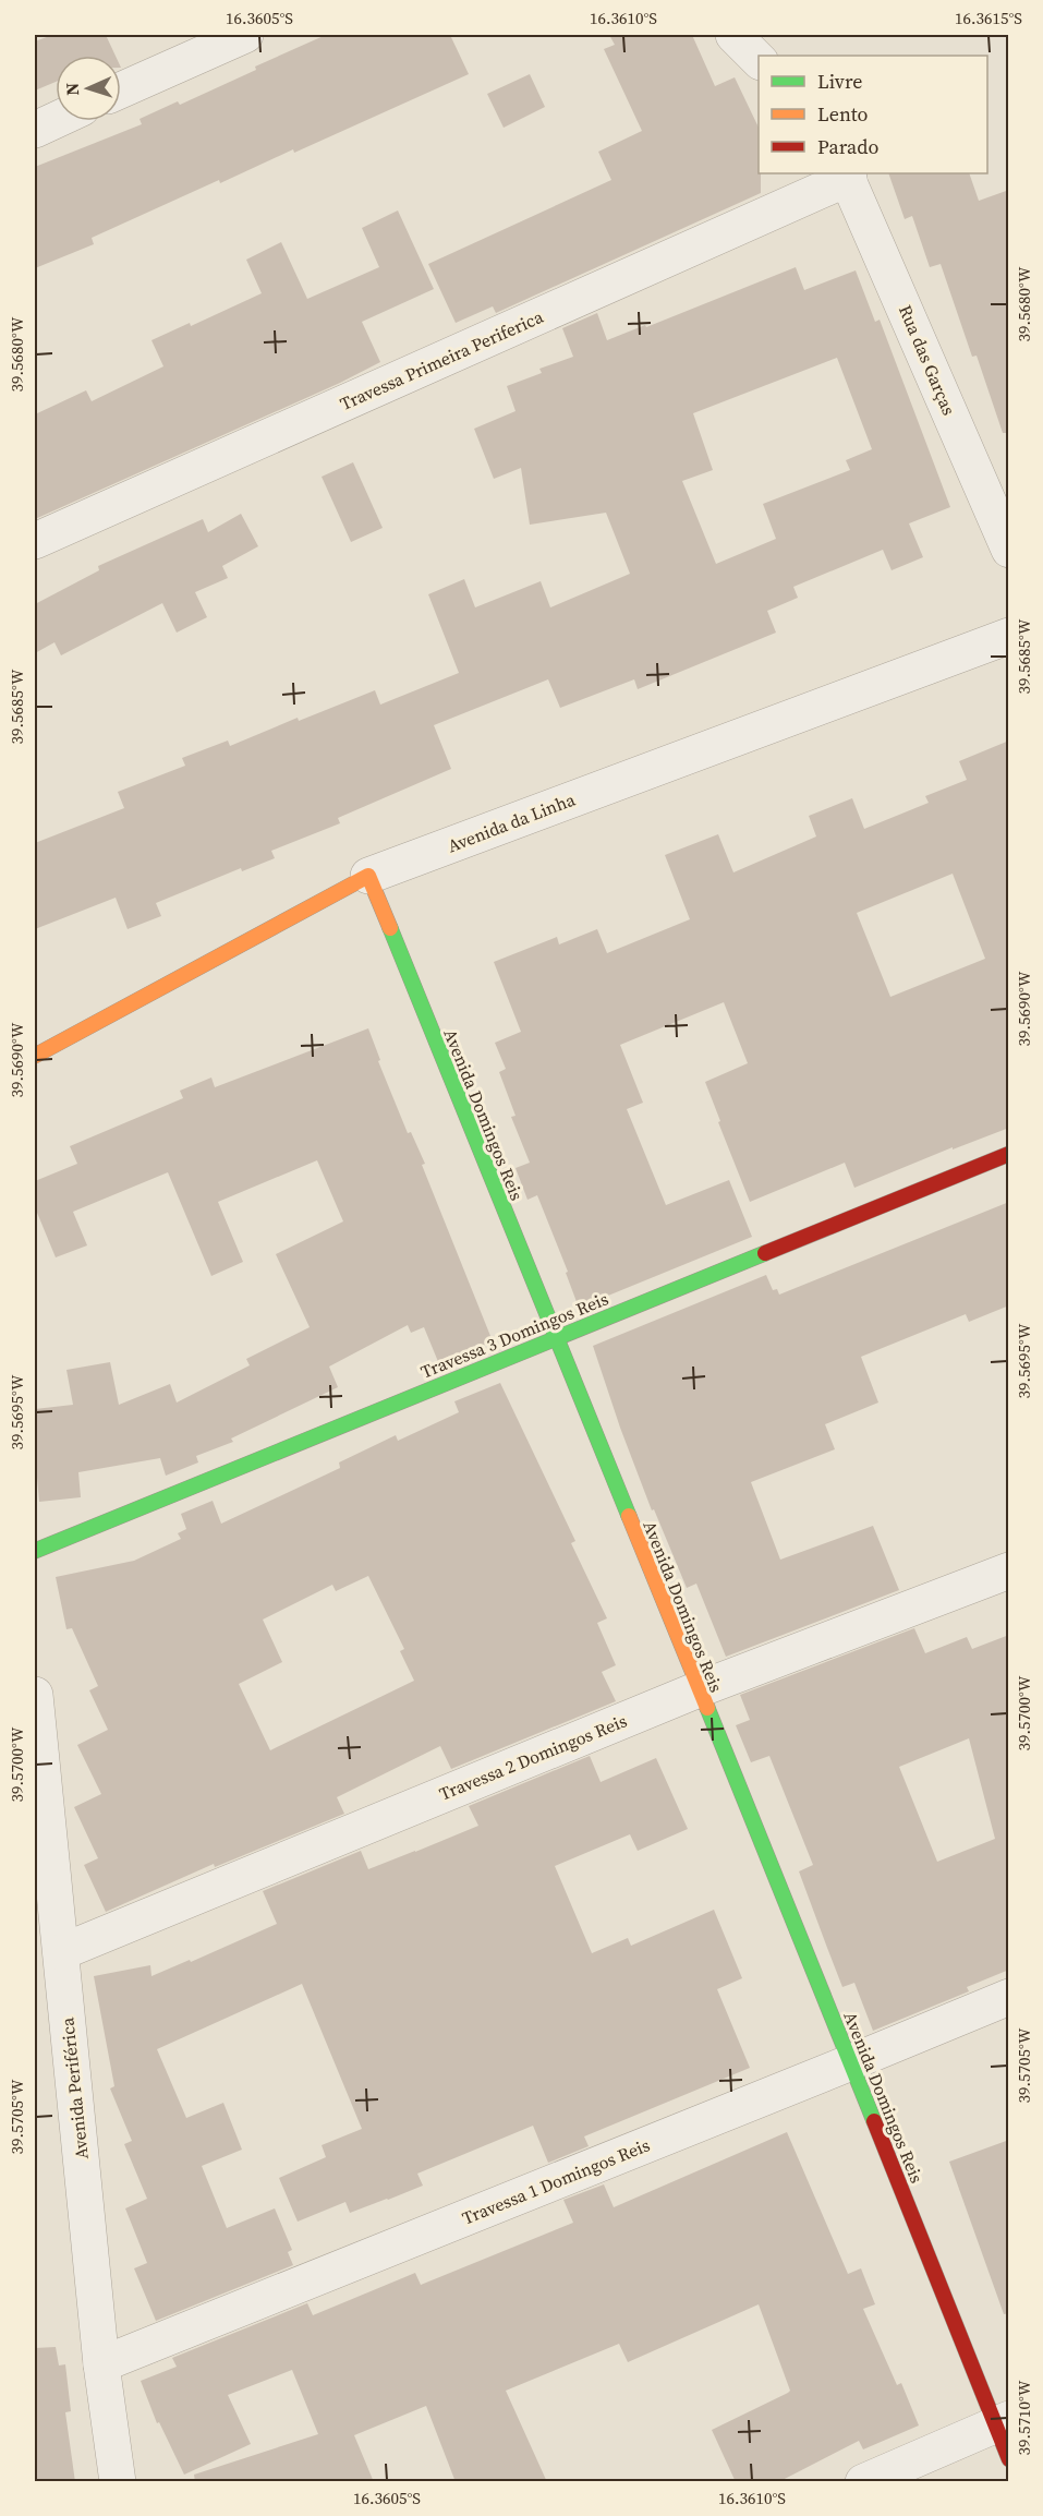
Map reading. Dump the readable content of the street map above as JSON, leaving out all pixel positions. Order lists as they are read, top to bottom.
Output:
{
  "streets": {
    "street": [
      "Travessa Primeira Periferica",
      "Rua das Garças",
      "Avenida da Linha",
      "Avenida Domingos Reis",
      "Travessa 3 Domingos Reis",
      "Travessa 2 Domingos Reis",
      "Avenida Periférica",
      "Travessa 1 Domingos Reis"
    ]
  },
  "crossings": [
    ["Travessa Primeira Periferica", "Rua das Garças"],
    ["Avenida da Linha", "Avenida Domingos Reis"],
    ["Avenida Domingos Reis", "Travessa 3 Domingos Reis"],
    ["Avenida Domingos Reis", "Travessa 2 Domingos Reis"],
    ["Avenida Domingos Reis", "Travessa 1 Domingos Reis"],
    ["Travessa 2 Domingos Reis", "Avenida Periférica"],
    ["Avenida Periférica", "Travessa 1 Domingos Reis"]
  ],
  "legend": ["Livre", "Lento", "Parado"],
  "north": "left",
  "coordinates": [
    "16.3605°S",
    "16.3610°S",
    "16.3615°S",
    "39.5680°W",
    "39.5685°W",
    "39.5690°W",
    "39.5695°W",
    "39.5700°W",
    "39.5705°W",
    "39.5710°W"
  ]
}
